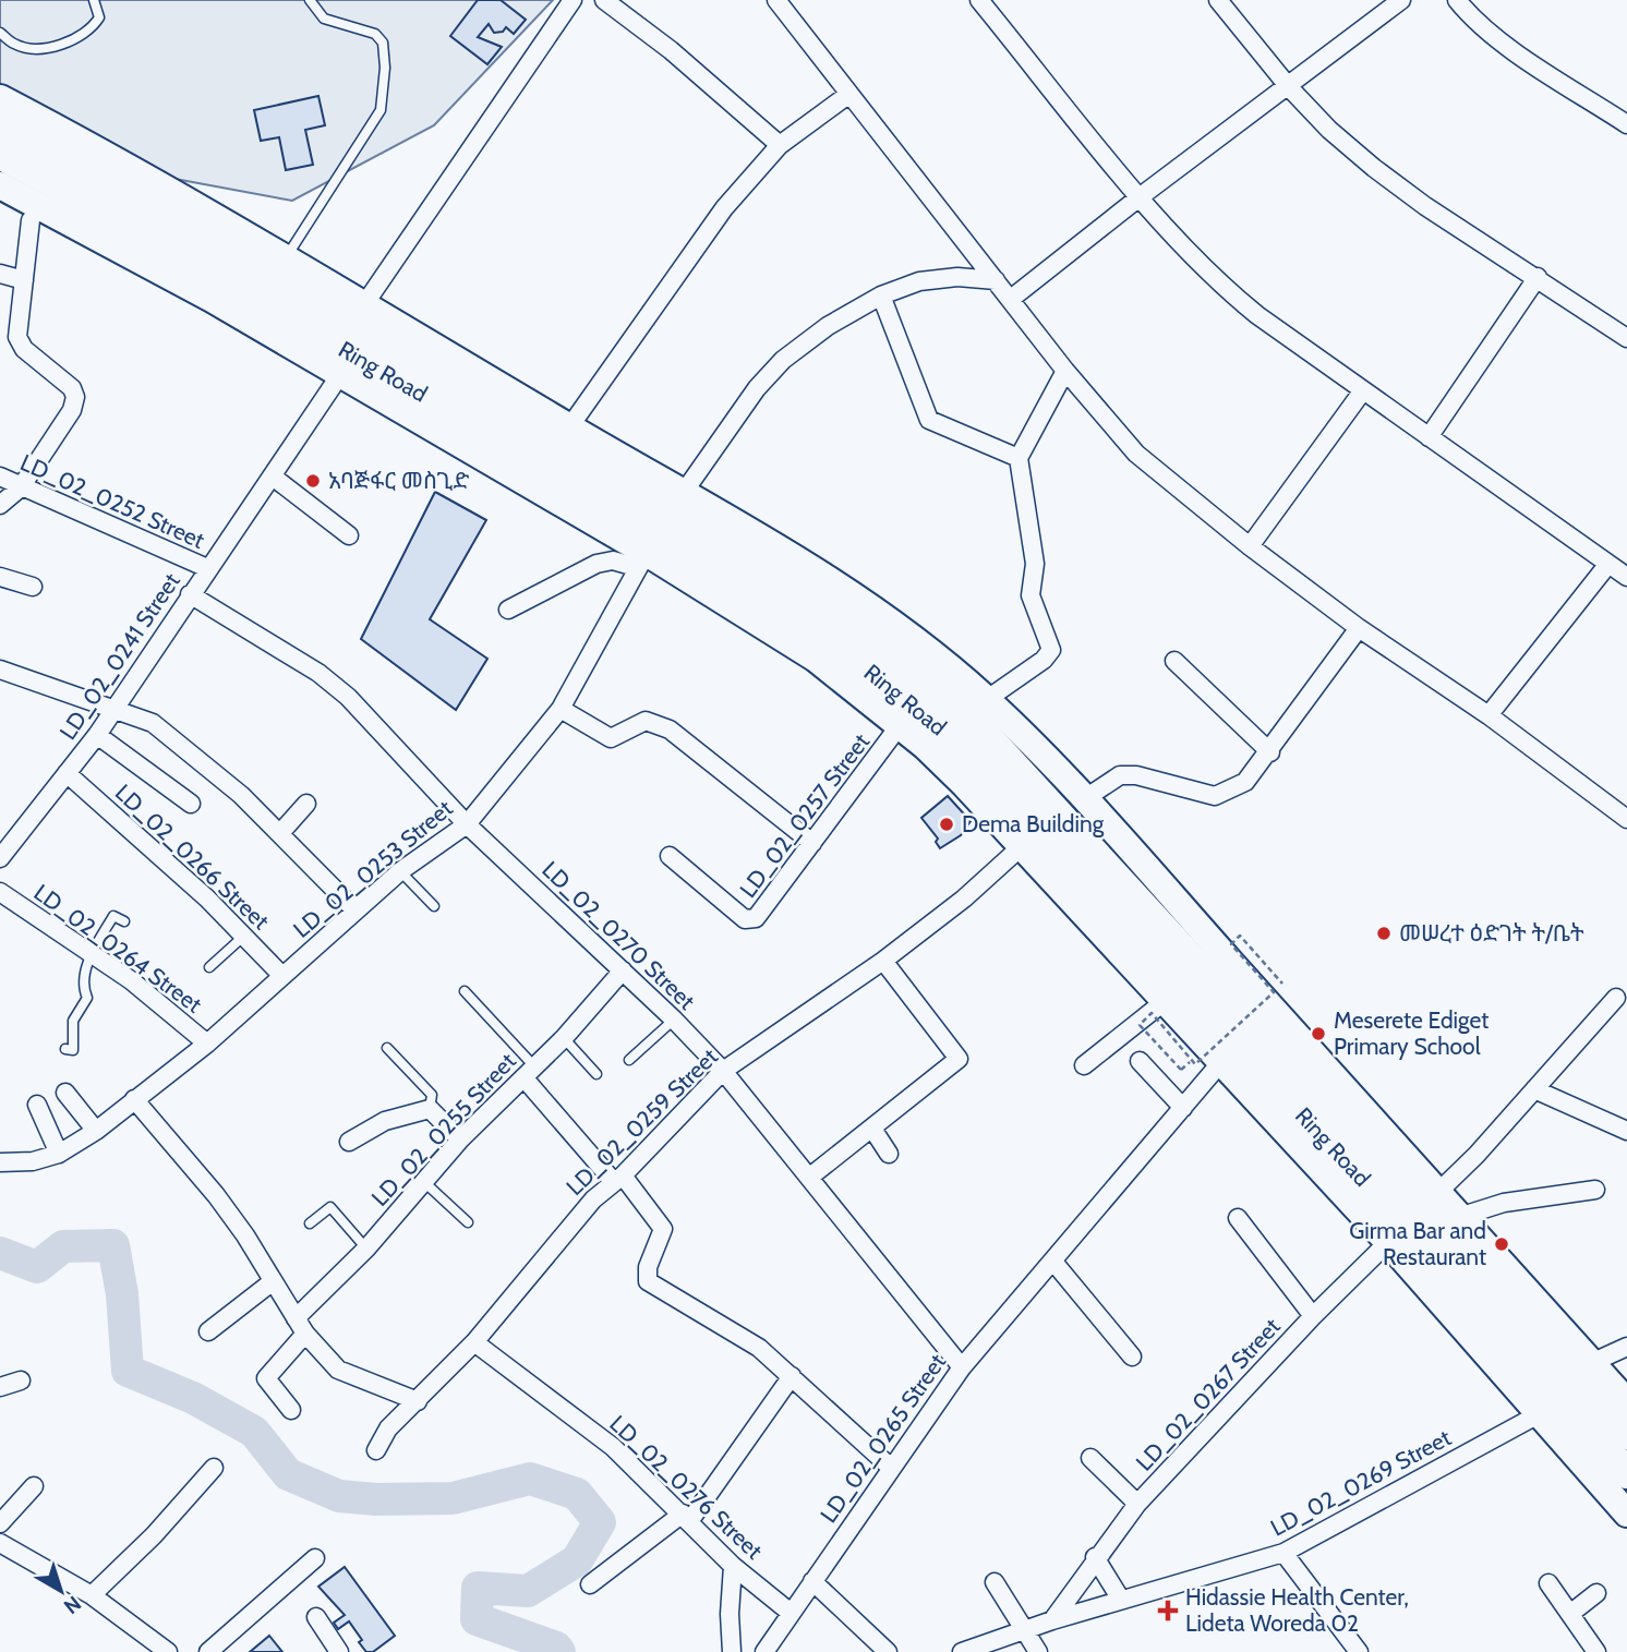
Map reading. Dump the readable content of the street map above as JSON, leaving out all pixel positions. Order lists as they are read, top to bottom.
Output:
{
  "streets": {
    "highway": ["Ring Road"],
    "street": [
      "LD_02_0252 Street",
      "LD_02_0241 Street",
      "LD_02_0257 Street",
      "LD_02_0266 Street",
      "LD_02_0253 Street",
      "LD_02_0270 Street",
      "LD_02_0264 Street",
      "LD_02_0259 Street",
      "LD_02_0255 Street",
      "LD_02_0267 Street",
      "LD_02_0265 Street",
      "LD_02_0269 Street",
      "LD_02_0276 Street"
    ]
  },
  "crossings": [
    ["LD_02_0252 Street", "LD_02_0241 Street"],
    ["LD_02_0241 Street", "LD_02_0266 Street"],
    ["LD_02_0241 Street", "LD_02_0270 Street"],
    ["LD_02_0266 Street", "LD_02_0253 Street"],
    ["LD_02_0253 Street", "LD_02_0270 Street"],
    ["LD_02_0253 Street", "LD_02_0264 Street"],
    ["LD_02_0270 Street", "LD_02_0259 Street"],
    ["LD_02_0270 Street", "LD_02_0255 Street"],
    ["LD_02_0270 Street", "LD_02_0265 Street"],
    ["LD_02_0259 Street", "LD_02_0276 Street"],
    ["LD_02_0267 Street", "LD_02_0269 Street"],
    ["LD_02_0265 Street", "LD_02_0276 Street"]
  ],
  "places": {
    "other": [
      "አባጅፋር መስጊድ",
      "Dema Building",
      "መሠረተ ዕድገት ት/ቤት",
      "Meserete Ediget Primary School",
      "Girma Bar and Restaurant"
    ],
    "health": ["Hidassie Health Center, Lideta Woreda 02"]
  },
  "north": "bottom right"
}
